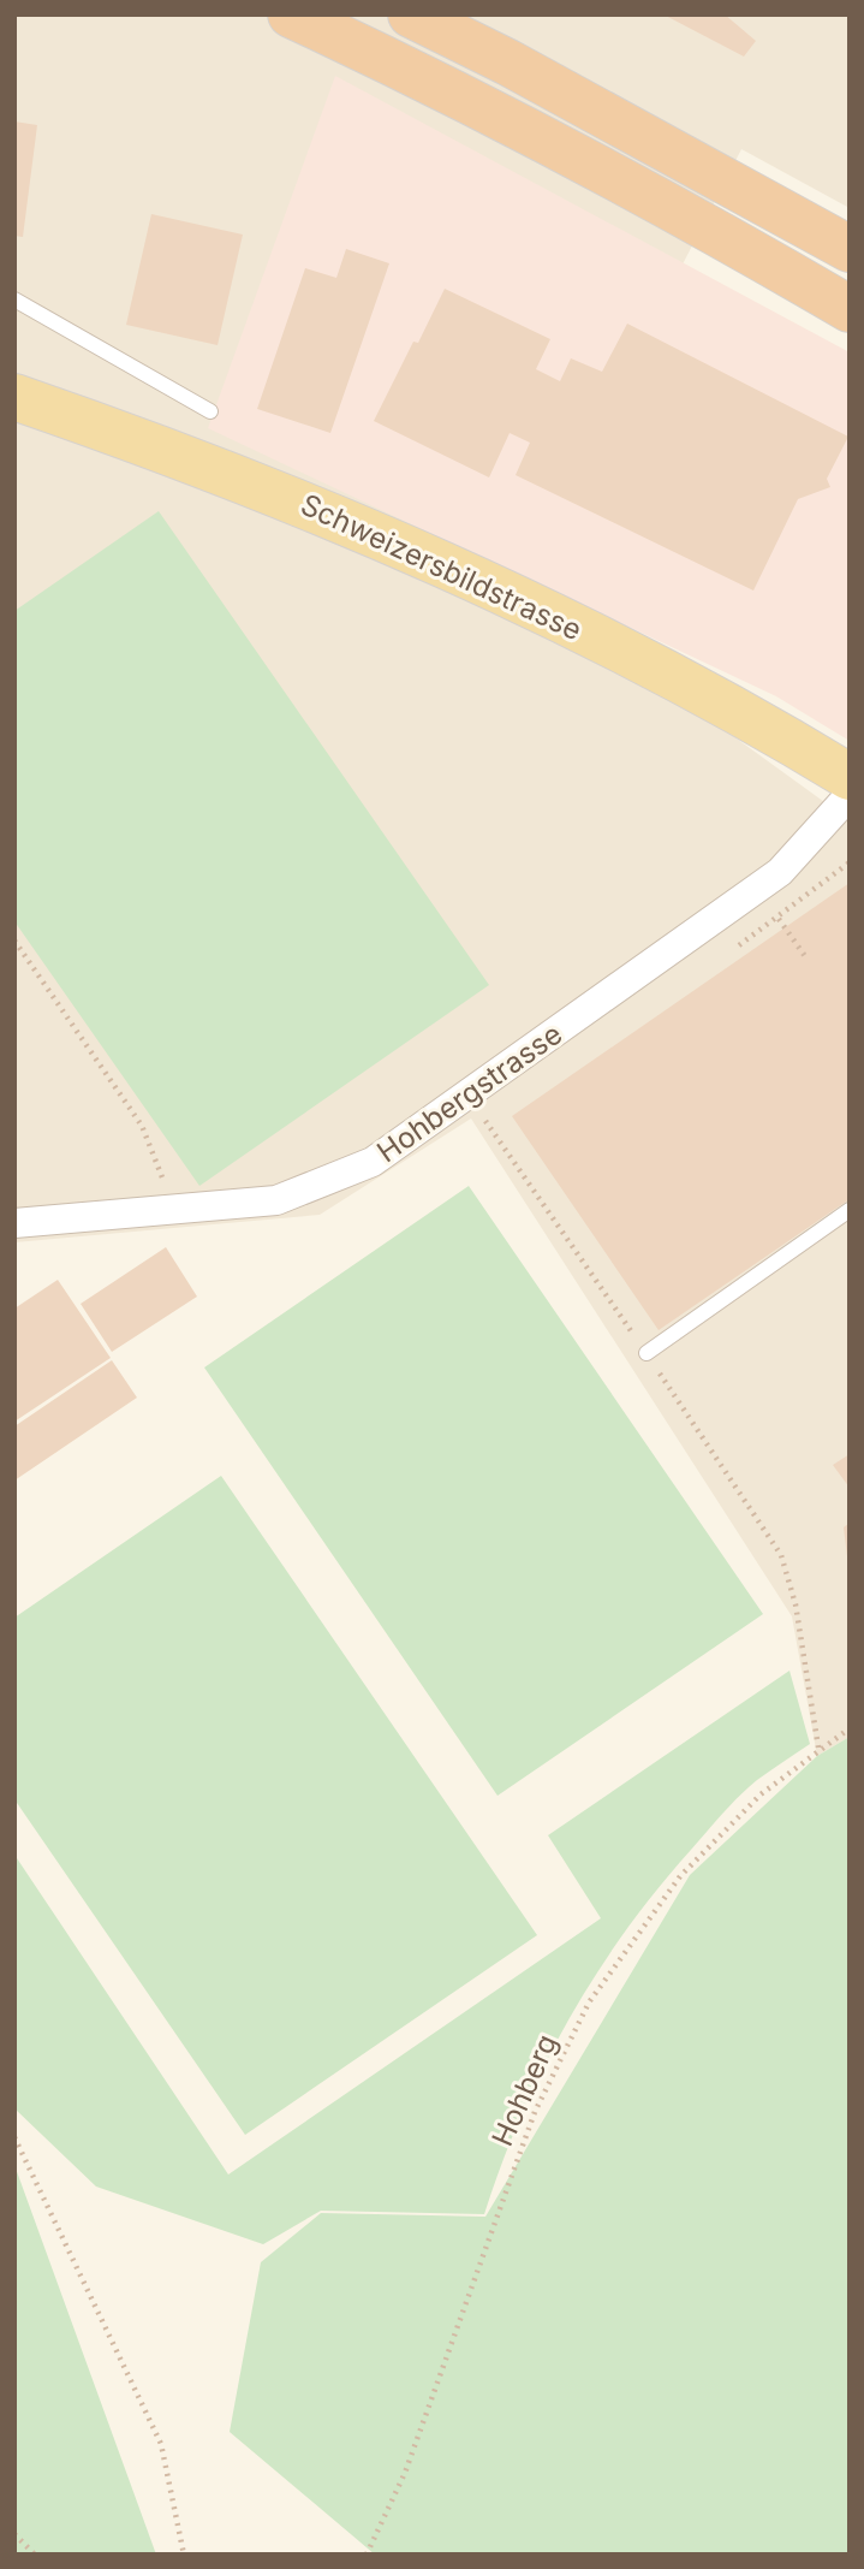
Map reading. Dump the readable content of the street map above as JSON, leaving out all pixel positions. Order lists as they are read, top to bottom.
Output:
{
  "streets": {
    "main road": ["Schweizersbildstrasse"],
    "street": ["Hohbergstrasse"],
    "path": ["Hohberg"]
  }
}
